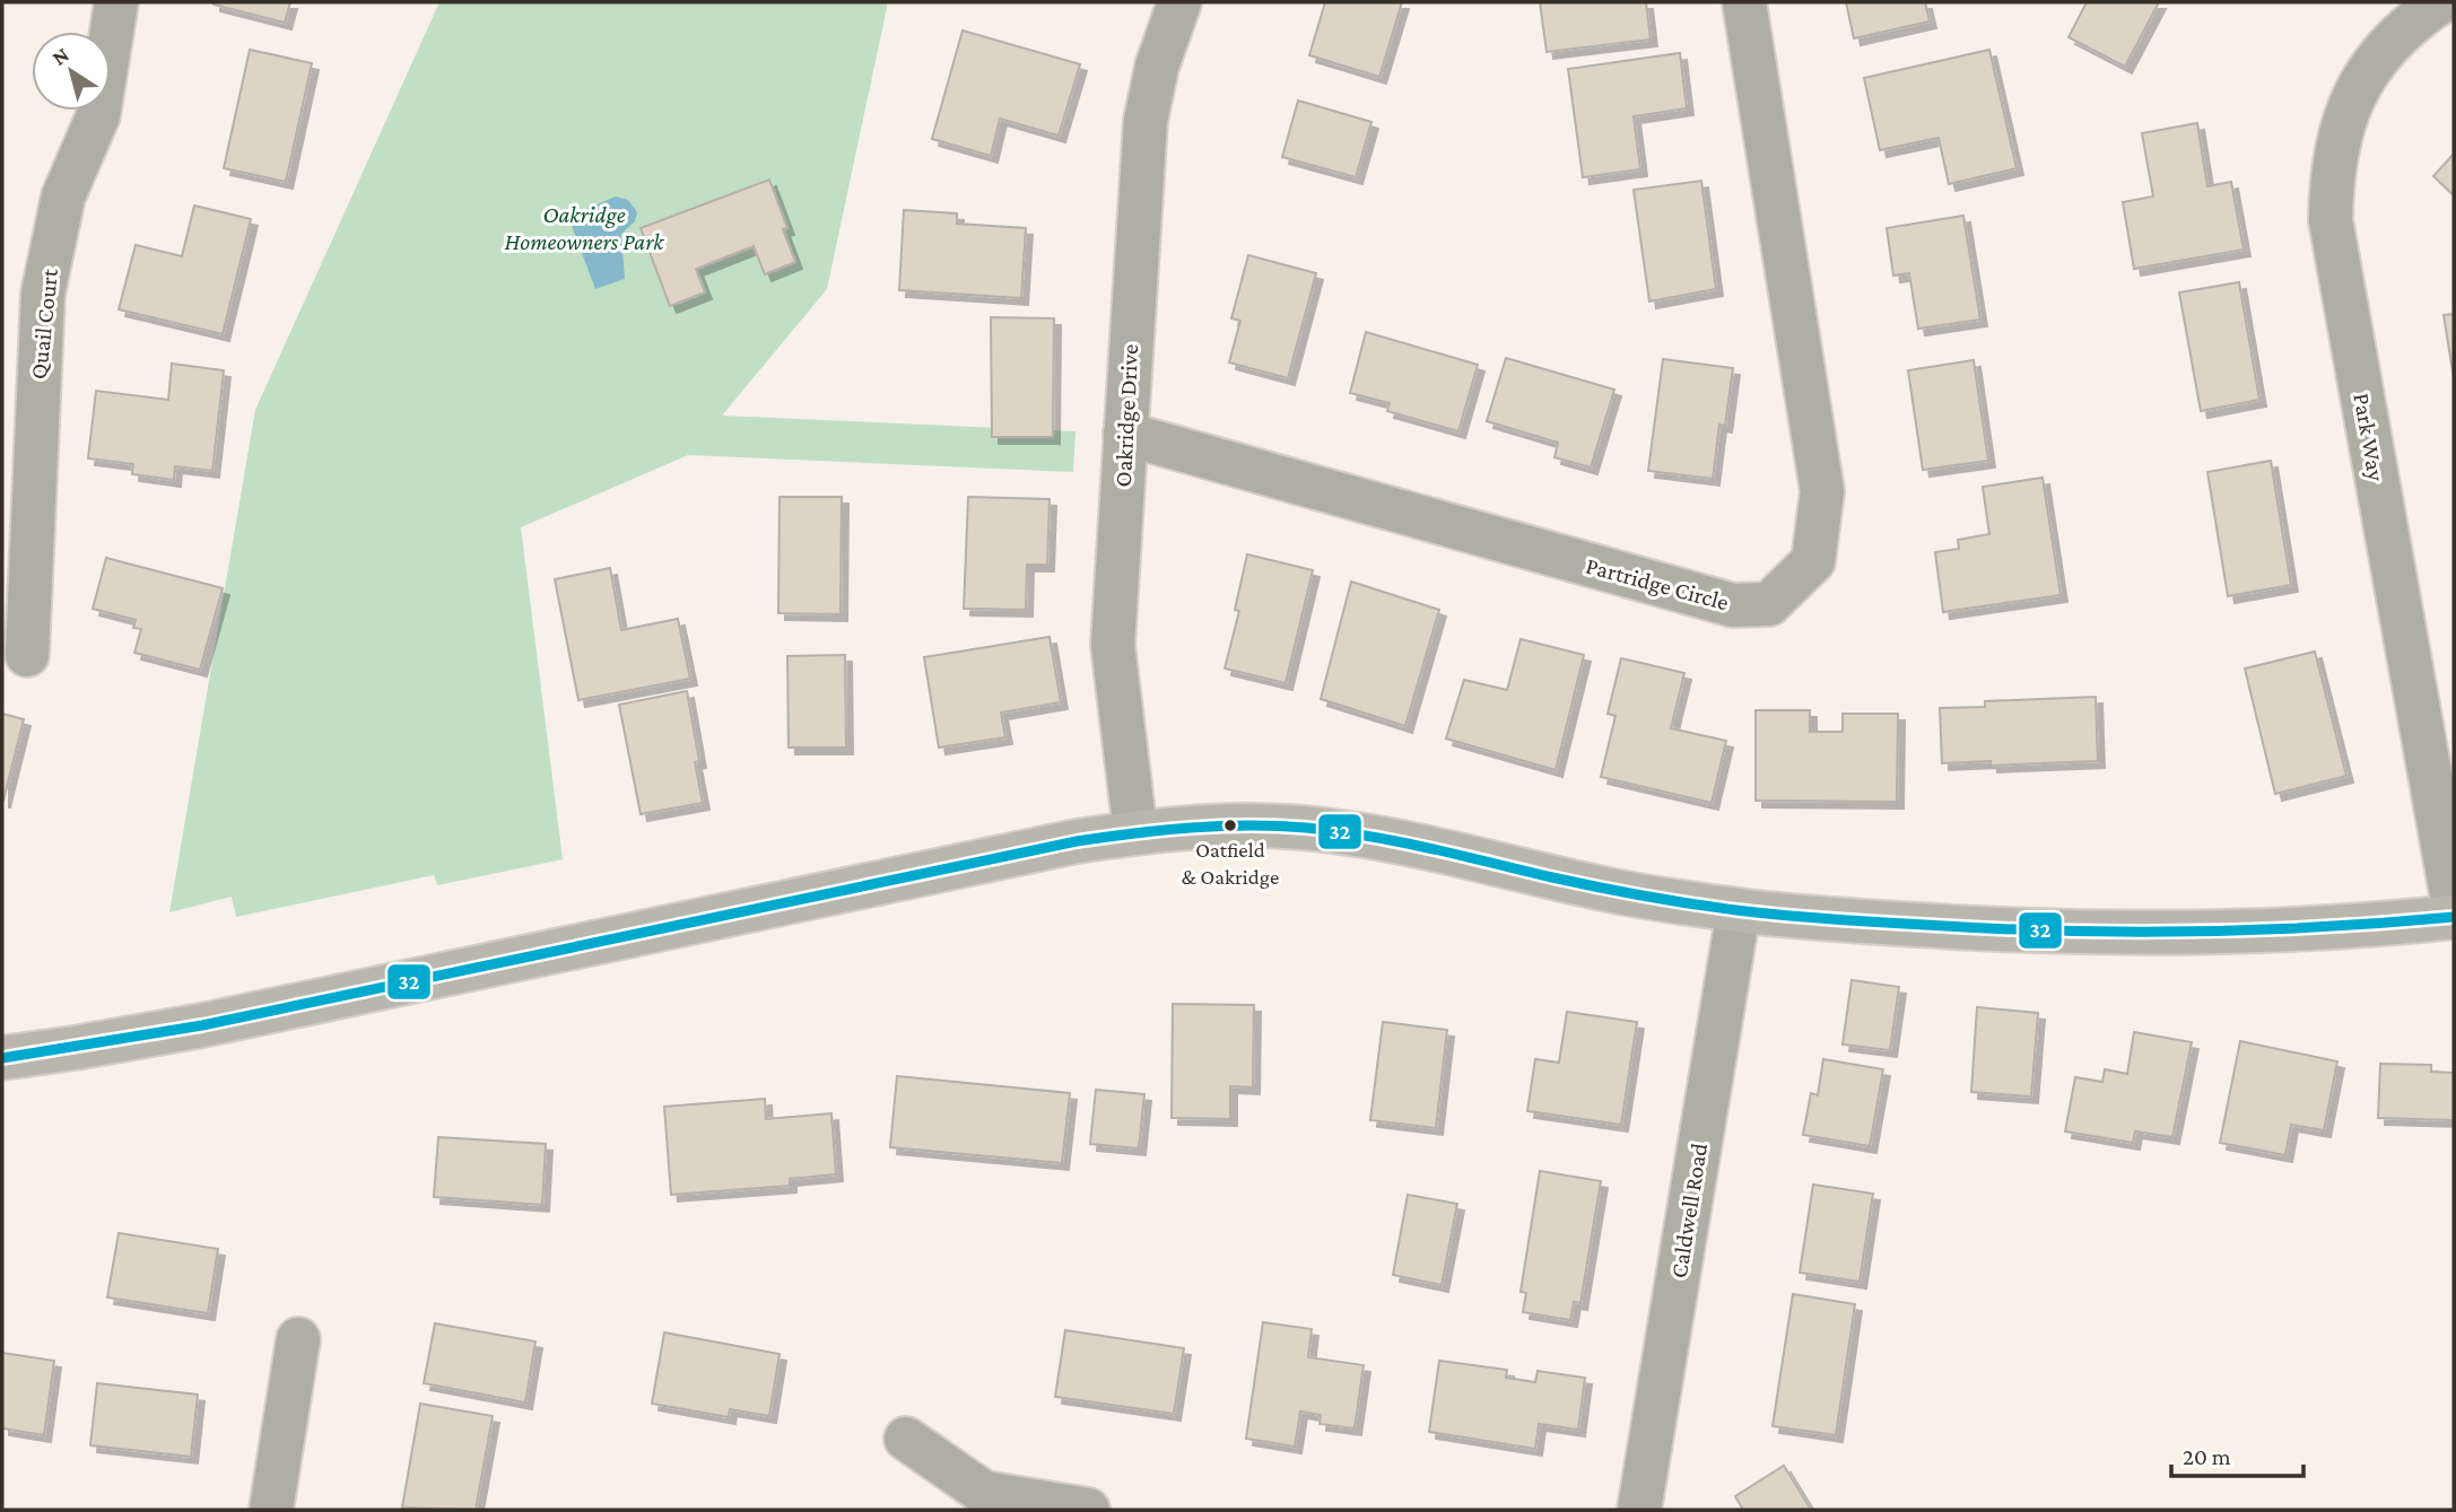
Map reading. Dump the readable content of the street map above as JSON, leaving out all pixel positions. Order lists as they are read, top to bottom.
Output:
{
  "streets": {
    "street": [
      "Quail Court",
      "Oakridge Drive",
      "Park Way",
      "Partridge Circle",
      "Caldwell Road"
    ]
  },
  "crossings": [
    ["Oakridge Drive", "Partridge Circle"]
  ],
  "parks": ["Oakridge Homeowners Park"],
  "places": ["Oatfield & Oakridge"],
  "lines": ["transit line 32"],
  "scale_bar": "20 m",
  "north": "top left"
}
